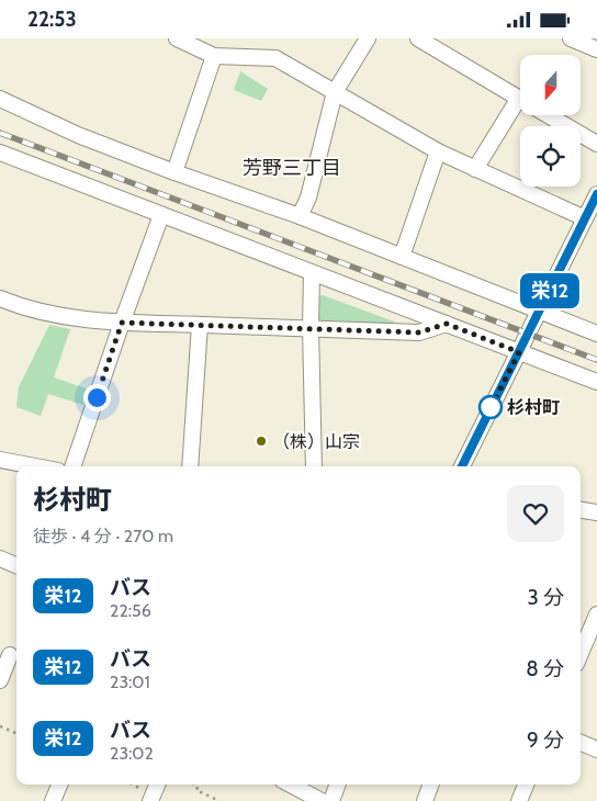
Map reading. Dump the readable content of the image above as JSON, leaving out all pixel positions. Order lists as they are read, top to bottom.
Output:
{
  "districts": ["芳野三丁目"],
  "places": ["杉村町", "（株）山宗"],
  "lines": ["bus line 栄12"],
  "north": "bottom",
  "page": {
    "status": "22:53",
    "on_map": "栄12",
    "heading": ["杉村町", "徒歩 · 4 分 · 270 m"],
    "list": [
      {
        "mark": "栄12",
        "name": "バス",
        "note": "22:56",
        "value": "3 分"
      },
      {
        "mark": "栄12",
        "name": "バス",
        "note": "23:01",
        "value": "8 分"
      },
      {
        "mark": "栄12",
        "name": "バス",
        "note": "23:02",
        "value": "9 分"
      }
    ]
  }
}
